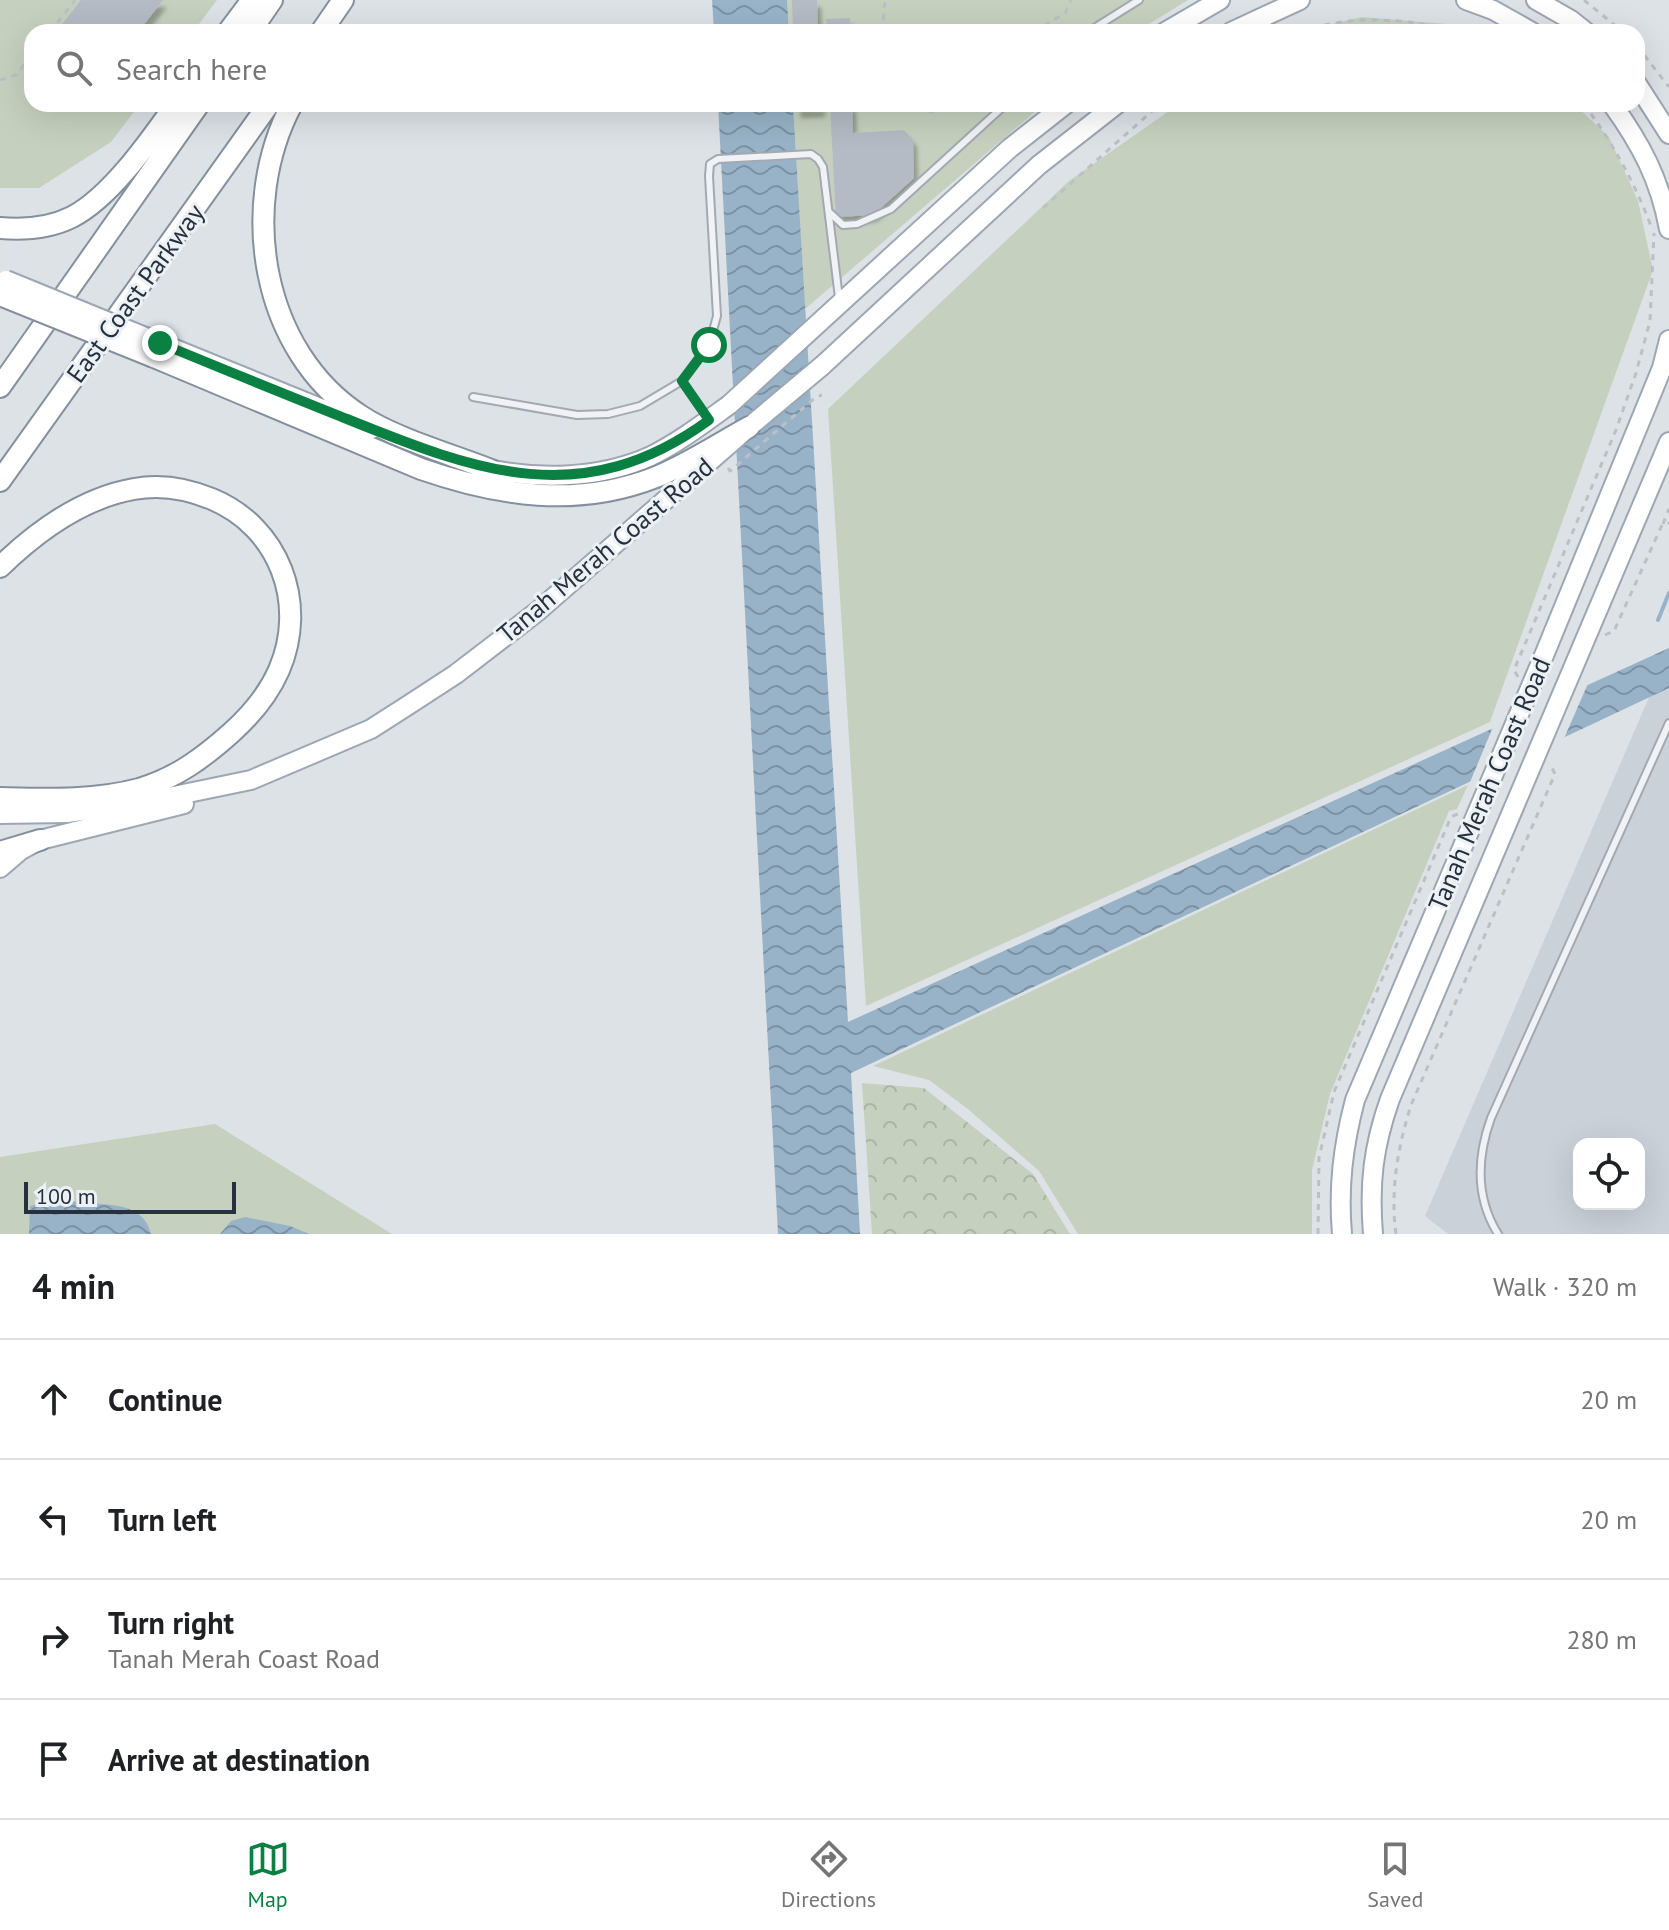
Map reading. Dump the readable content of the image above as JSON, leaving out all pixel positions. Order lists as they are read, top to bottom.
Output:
{
  "streets": {
    "highway": ["East Coast Parkway"],
    "main road": ["Tanah Merah Coast Road"]
  },
  "scale_bar": "100 m",
  "page": {
    "search": "Search here",
    "scale": "100 m",
    "heading": ["4 min", "Walk · 320 m"],
    "list": [
      ["Continue", "20 m"],
      ["Turn left", "20 m"],
      ["Turn right", "Tanah Merah Coast Road", "280 m"],
      "Arrive at destination"
    ],
    "nav": ["Map", "Directions", "Saved"]
  }
}
